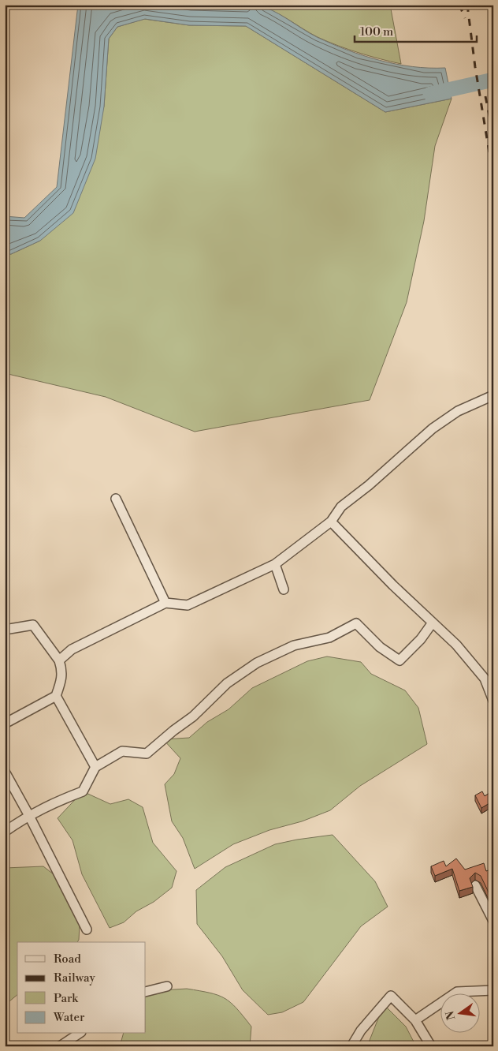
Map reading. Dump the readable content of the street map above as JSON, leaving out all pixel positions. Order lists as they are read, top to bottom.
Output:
{
  "legend": [
    "Road",
    "Railway",
    "Park",
    "Water"
  ],
  "scale_bar": "100 m",
  "north": "left"
}
